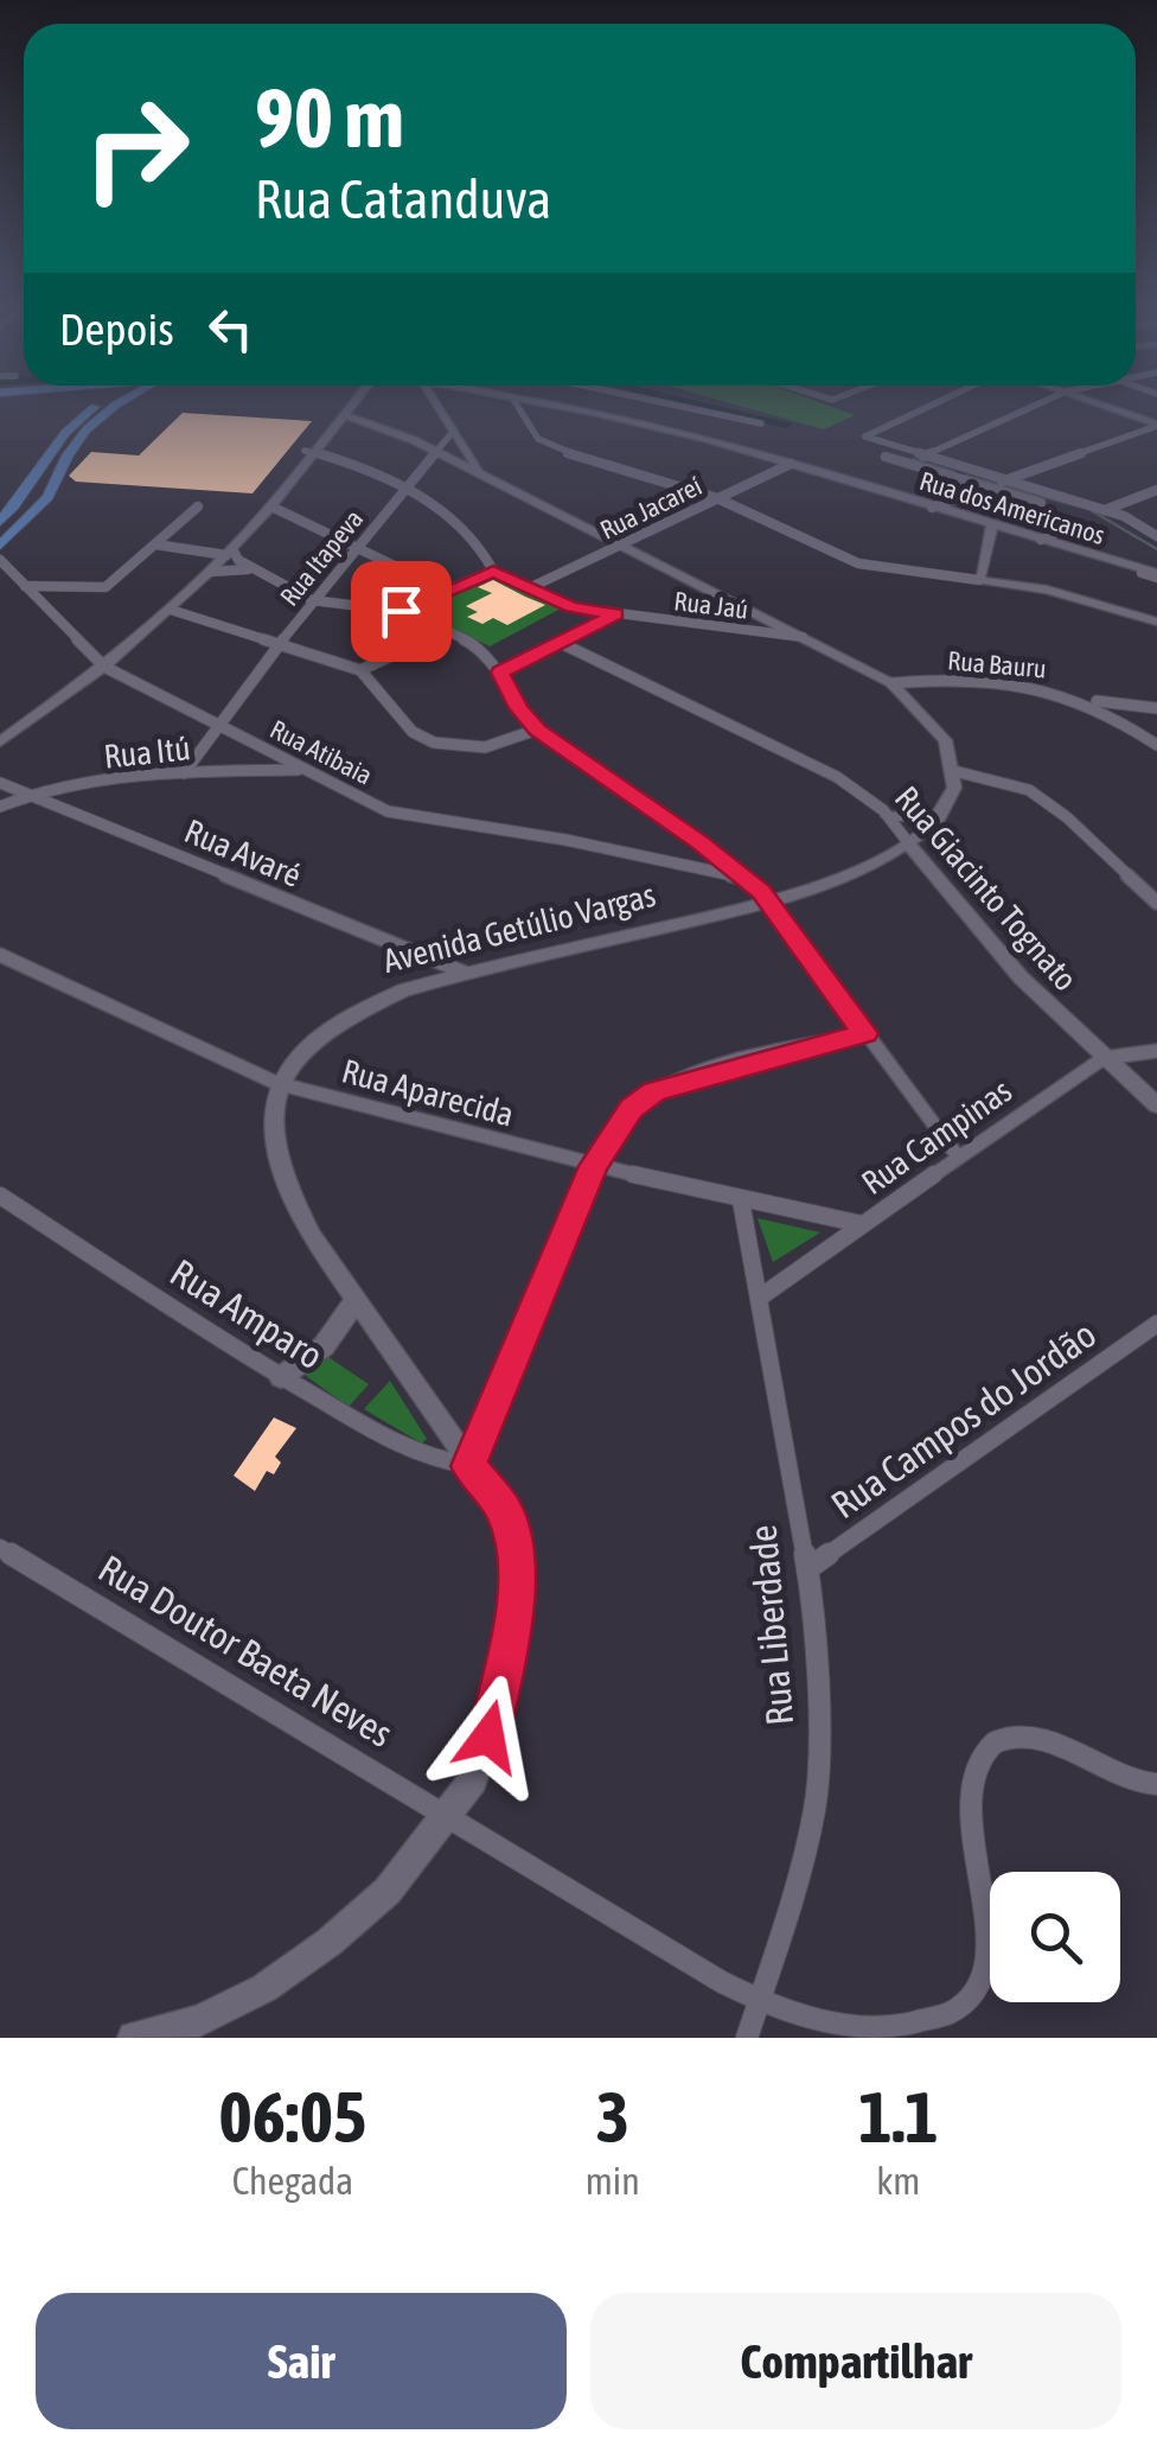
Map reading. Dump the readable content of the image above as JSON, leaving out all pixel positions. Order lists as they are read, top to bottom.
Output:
{
  "streets": {
    "street": [
      "Rua Jacareí",
      "Rua dos Americanos",
      "Rua Itapeva",
      "Rua Jaú",
      "Rua Bauru",
      "Rua Itú",
      "Rua Atibaia",
      "Rua Avaré",
      "Rua Giacinto Tognato",
      "Avenida Getúlio Vargas",
      "Rua Aparecida",
      "Rua Campinas",
      "Rua Amparo",
      "Rua Campos do Jordão",
      "Rua Liberdade",
      "Rua Doutor Baeta Neves"
    ]
  },
  "crossings": [
    ["Rua Jacareí", "Rua dos Americanos"],
    ["Rua Jacareí", "Rua Jaú"],
    ["Rua Itapeva", "Rua Itú"],
    ["Rua Itapeva", "Rua Atibaia"],
    ["Rua Itú", "Rua Atibaia"],
    ["Rua Itú", "Rua Avaré"],
    ["Rua Avaré", "Avenida Getúlio Vargas"],
    ["Rua Giacinto Tognato", "Avenida Getúlio Vargas"],
    ["Rua Giacinto Tognato", "Rua Campinas"],
    ["Avenida Getúlio Vargas", "Rua Aparecida"],
    ["Rua Aparecida", "Rua Campinas"],
    ["Rua Aparecida", "Rua Liberdade"],
    ["Rua Campinas", "Rua Liberdade"],
    ["Rua Campos do Jordão", "Rua Liberdade"],
    ["Rua Liberdade", "Rua Doutor Baeta Neves"]
  ],
  "page": {
    "turn": ["90 m", "Rua Catanduva"],
    "then": "Depois",
    "eta": [
      "06:05",
      "Chegada",
      "3",
      "min",
      "1.1",
      "km"
    ],
    "buttons": ["Sair", "Compartilhar"]
  }
}
